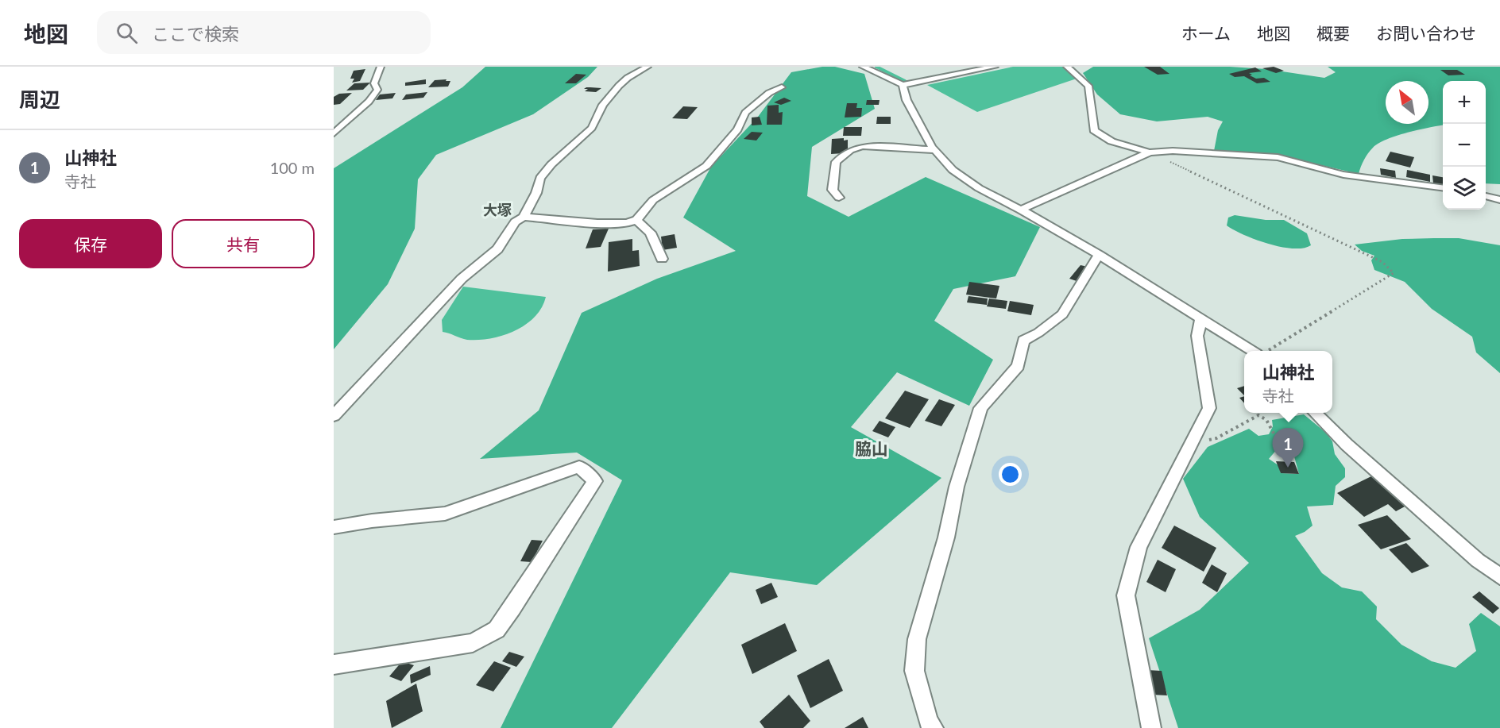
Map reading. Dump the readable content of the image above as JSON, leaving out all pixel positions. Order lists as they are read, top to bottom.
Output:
{
  "districts": ["大塚", "脇山"],
  "north": "top left",
  "page": {
    "header": "地図",
    "search": "ここで検索",
    "nav": [
      "ホーム",
      "地図",
      "概要",
      "お問い合わせ"
    ],
    "heading": "周辺",
    "map_buttons": ["+", "−"],
    "list": [
      {
        "mark": "1",
        "name": "山神社",
        "note": "寺社",
        "value": "100 m"
      }
    ],
    "buttons": ["保存", "共有"],
    "popup": ["山神社", "寺社"],
    "pins": "1"
  }
}
